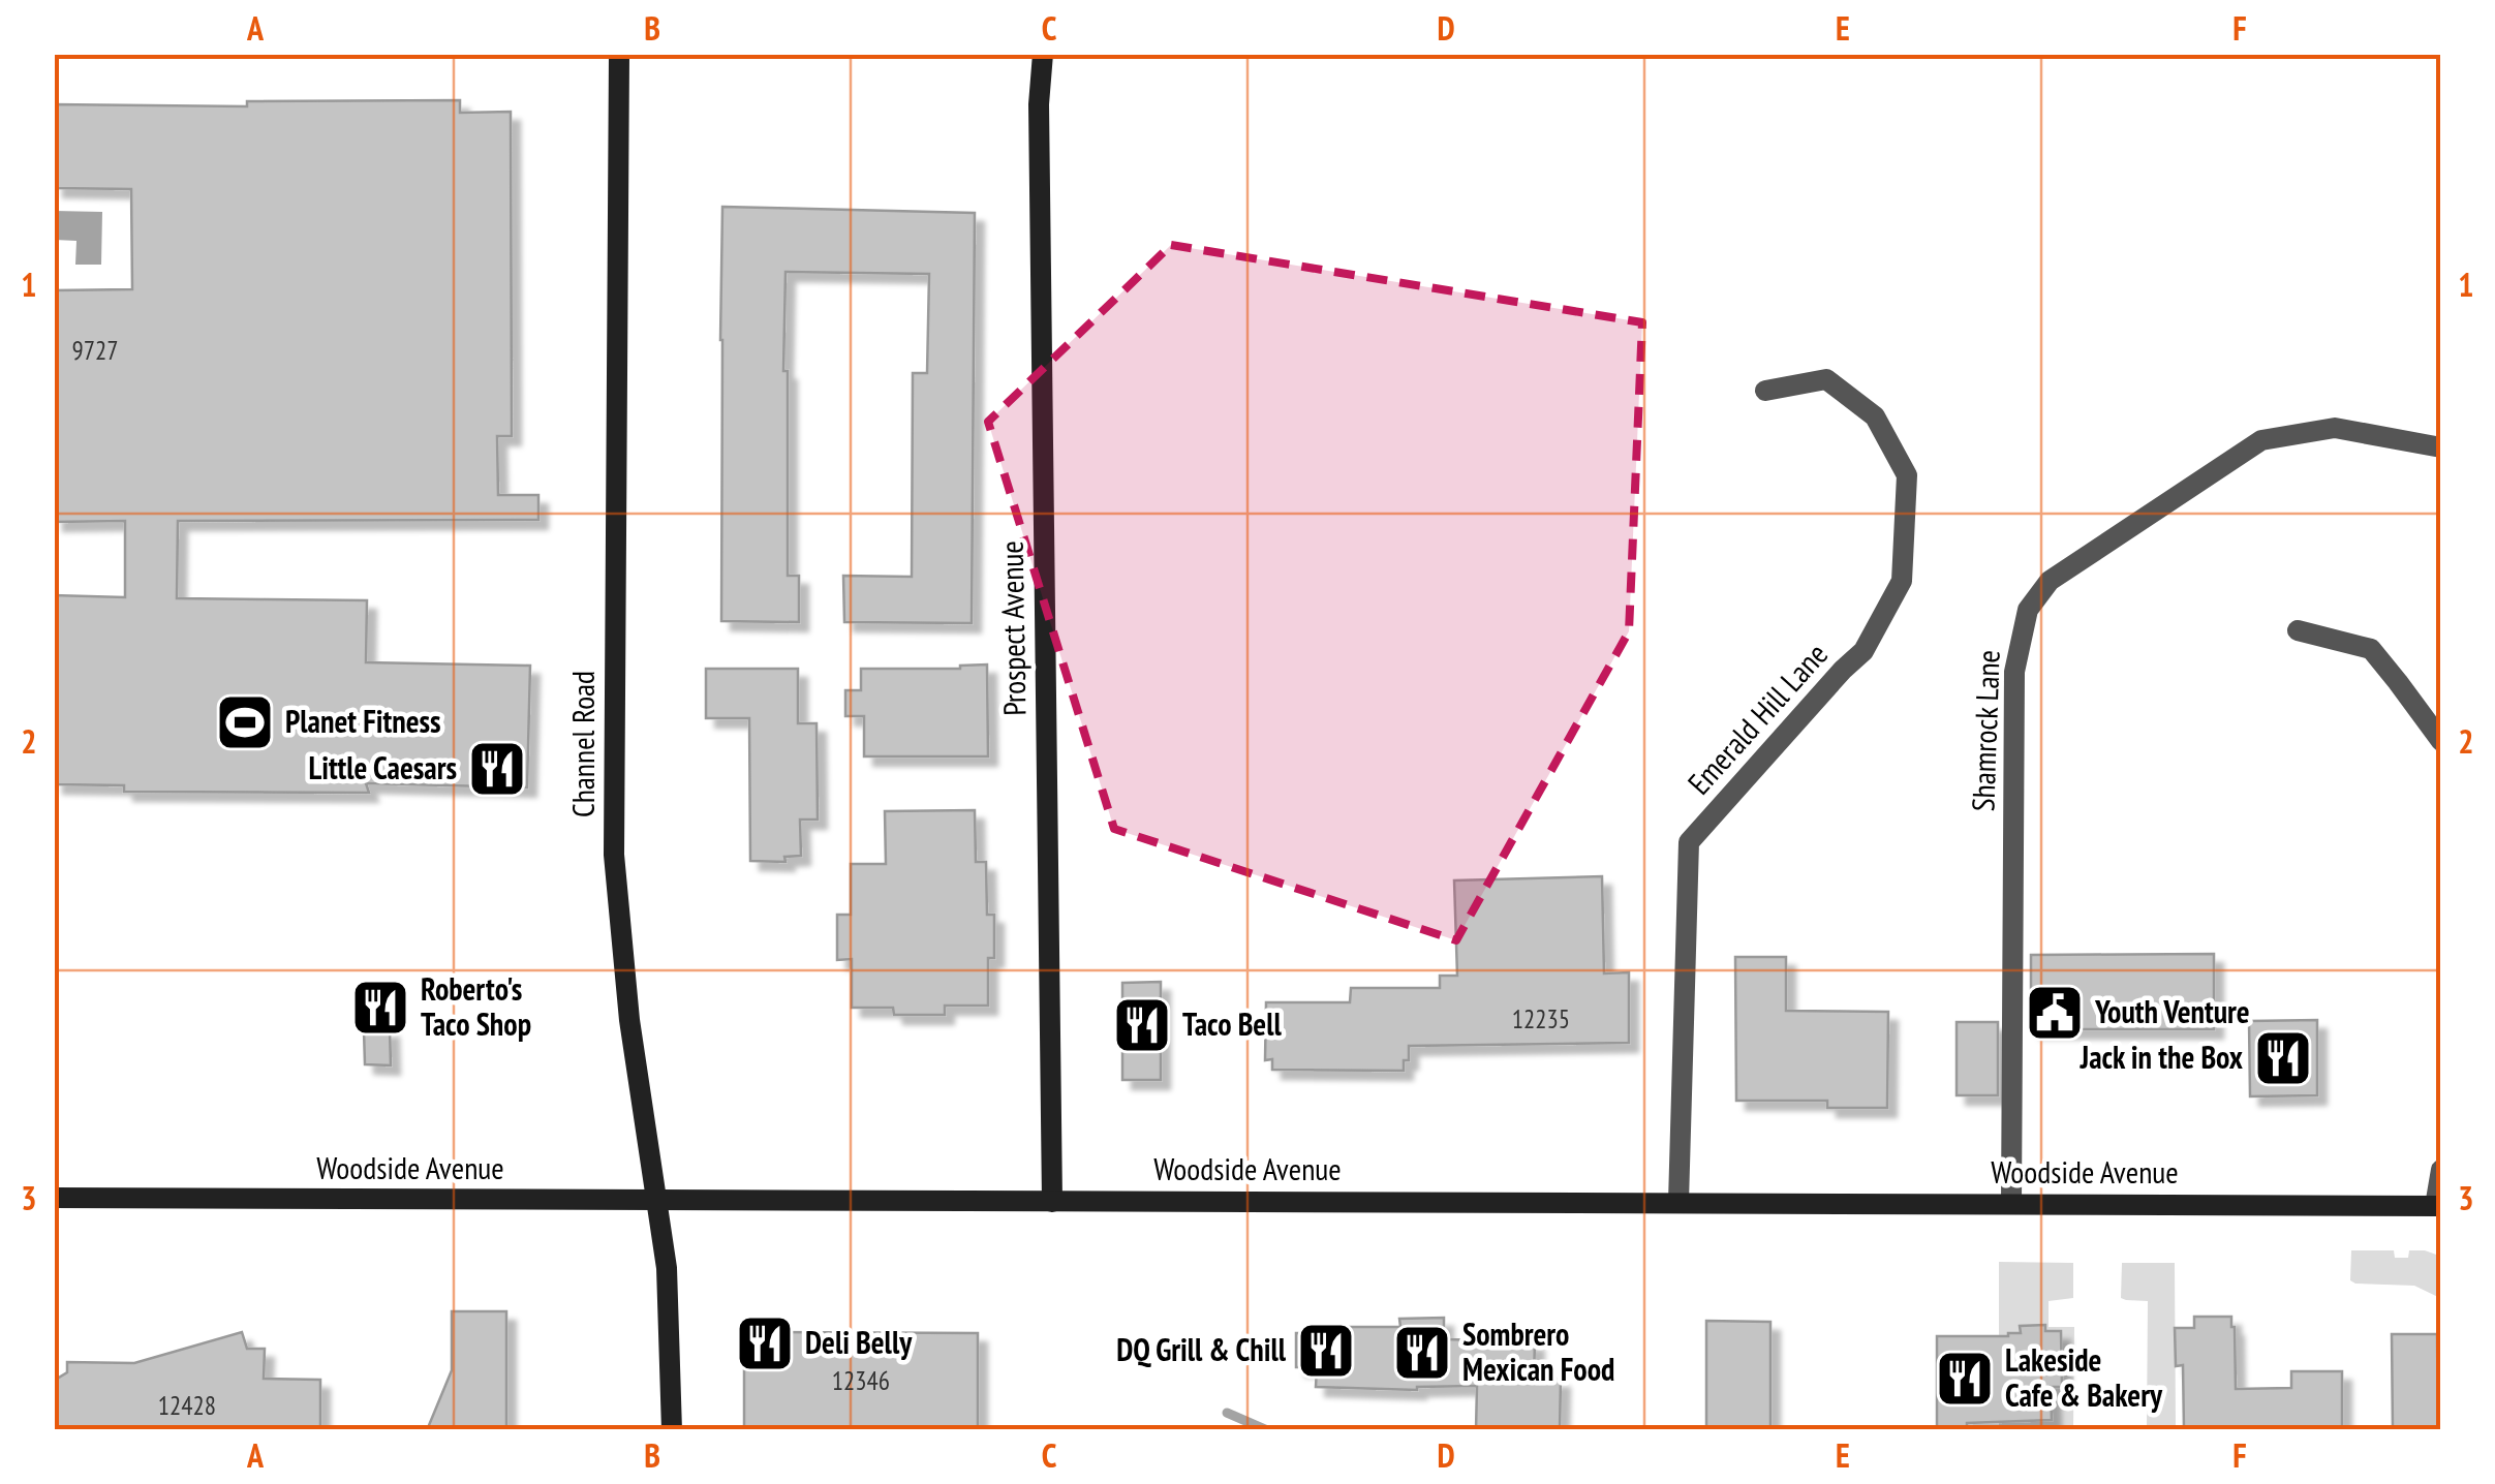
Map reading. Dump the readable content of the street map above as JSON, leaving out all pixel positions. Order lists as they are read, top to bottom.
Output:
{
  "streets": {
    "main road": ["Prospect Avenue", "Channel Road", "Woodside Avenue"],
    "street": ["Emerald Hill Lane", "Shamrock Lane"]
  },
  "crossings": [
    ["Prospect Avenue", "Woodside Avenue"],
    ["Emerald Hill Lane", "Woodside Avenue"],
    ["Shamrock Lane", "Woodside Avenue"],
    ["Channel Road", "Woodside Avenue"]
  ],
  "places": {
    "sports": ["Planet Fitness"],
    "restaurant": [
      "Little Caesars",
      "Roberto's Taco Shop",
      "Taco Bell",
      "Jack in the Box",
      "Deli Belly",
      "DQ Grill & Chill",
      "Sombrero Mexican Food",
      "Lakeside Cafe & Bakery"
    ],
    "public building": ["Youth Venture"]
  },
  "house_numbers": [
    "9727",
    "12235",
    "12346",
    "12428"
  ],
  "grid": {
    "columns": [
      "A",
      "B",
      "C",
      "D",
      "E",
      "F"
    ],
    "rows": ["1", "2", "3"]
  }
}
